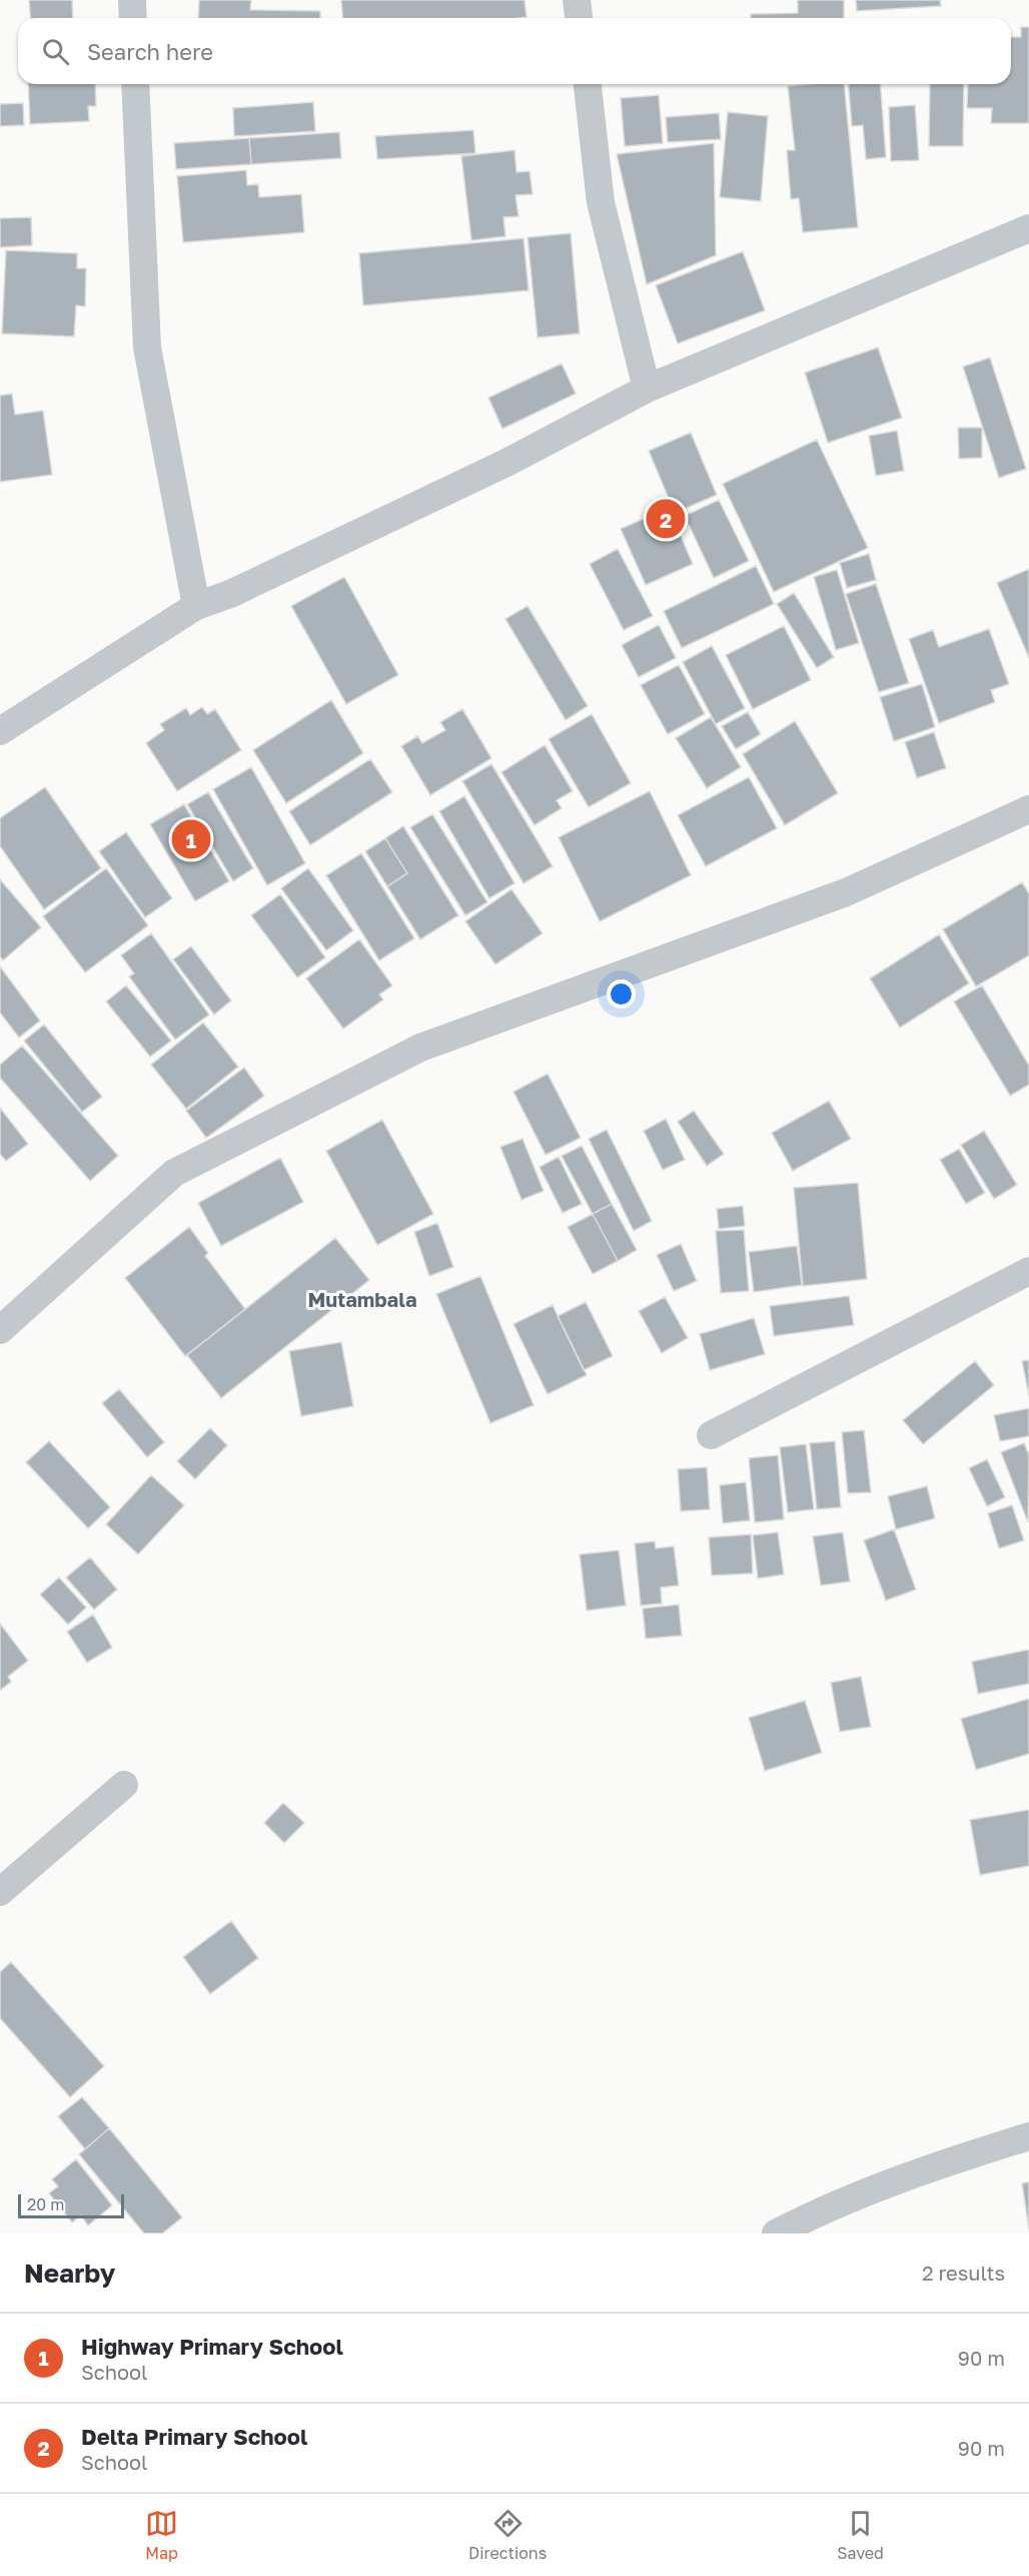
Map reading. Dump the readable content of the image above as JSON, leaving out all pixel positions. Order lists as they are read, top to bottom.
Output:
{
  "districts": ["Mutambala"],
  "scale_bar": "20 m",
  "page": {
    "search": "Search here",
    "pins": ["2", "1"],
    "scale": "20 m",
    "heading": ["Nearby", "2 results"],
    "list": [
      {
        "mark": "1",
        "name": "Highway Primary School",
        "note": "School",
        "value": "90 m"
      },
      {
        "mark": "2",
        "name": "Delta Primary School",
        "note": "School",
        "value": "90 m"
      }
    ],
    "nav": ["Map", "Directions", "Saved"]
  }
}
